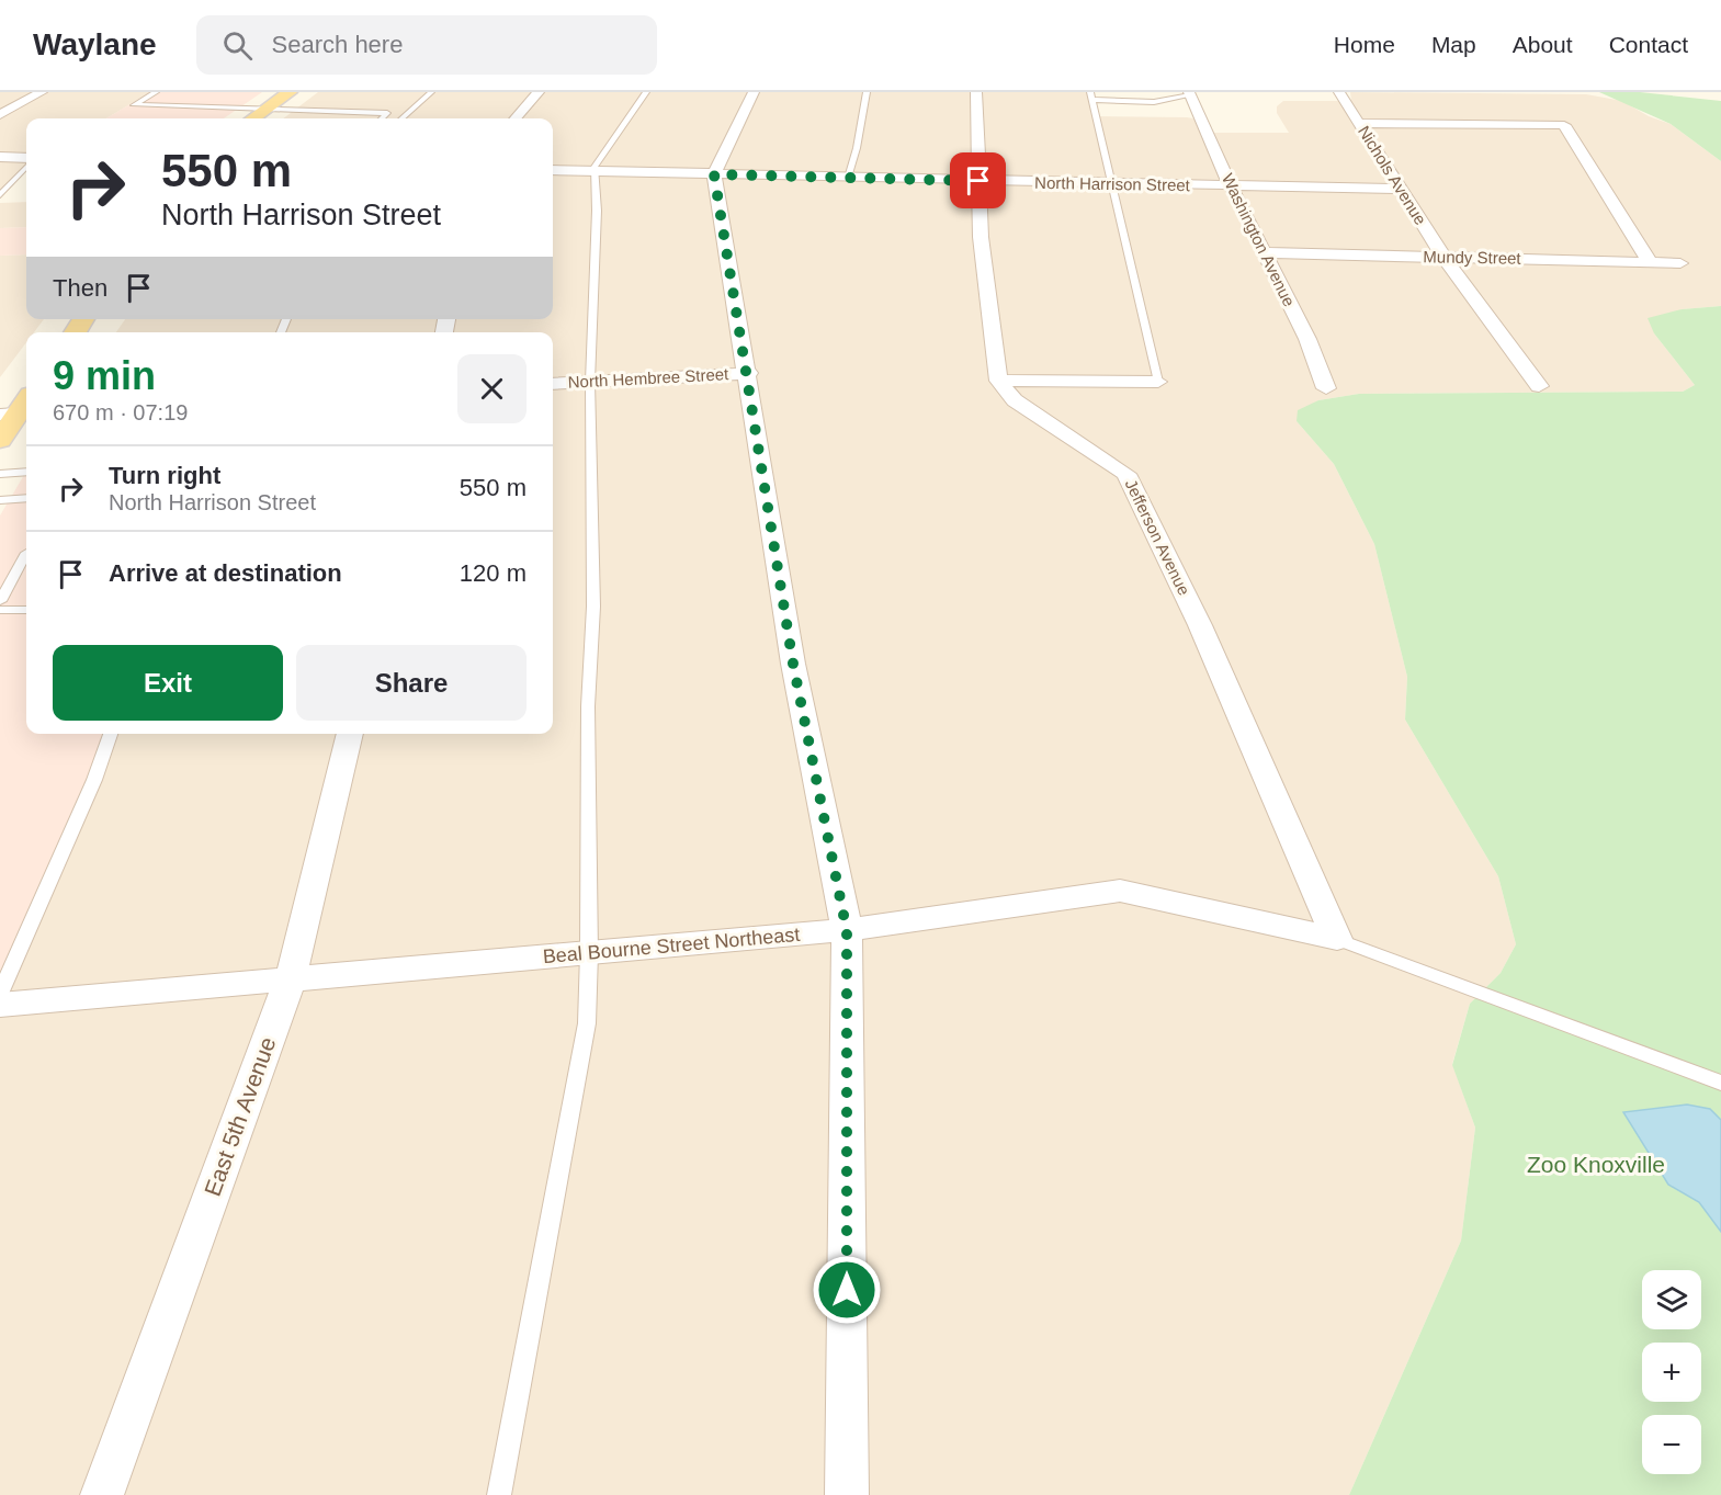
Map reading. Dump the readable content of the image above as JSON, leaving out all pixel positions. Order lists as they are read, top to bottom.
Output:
{
  "streets": {
    "street": [
      "Nichols Avenue",
      "North Harrison Street",
      "Washington Avenue",
      "Mundy Street",
      "North Hembree Street",
      "Jefferson Avenue",
      "Beal Bourne Street Northeast",
      "East 5th Avenue"
    ]
  },
  "crossings": [
    ["Nichols Avenue", "North Harrison Street"],
    ["Nichols Avenue", "Mundy Street"],
    ["North Harrison Street", "Washington Avenue"],
    ["Washington Avenue", "Mundy Street"],
    ["Jefferson Avenue", "Beal Bourne Street Northeast"],
    ["Beal Bourne Street Northeast", "East 5th Avenue"]
  ],
  "parks": ["Zoo Knoxville"],
  "page": {
    "header": "Waylane",
    "search": "Search here",
    "nav": [
      "Home",
      "Map",
      "About",
      "Contact"
    ],
    "turn": ["550 m", "North Harrison Street"],
    "then": "Then",
    "heading": ["9 min", "670 m · 07:19"],
    "list": [
      {
        "name": "Turn right",
        "note": "North Harrison Street",
        "value": "550 m"
      },
      {
        "name": "Arrive at destination",
        "value": "120 m"
      }
    ],
    "buttons": ["Exit", "Share"],
    "map_buttons": ["+", "−"]
  }
}
